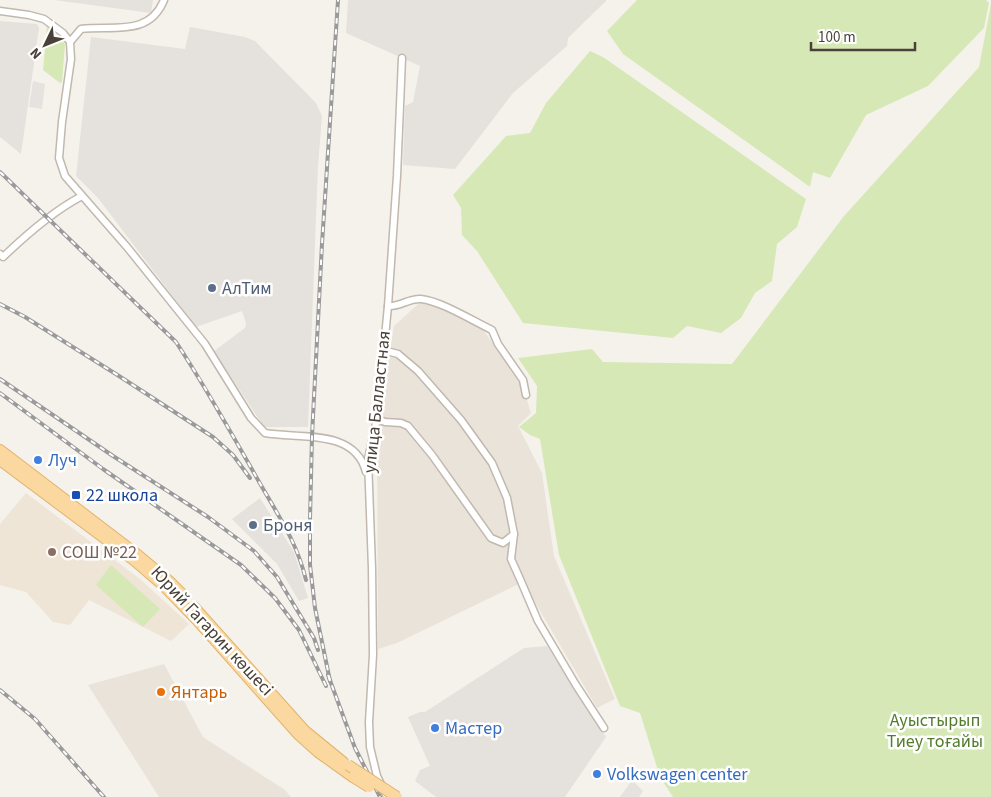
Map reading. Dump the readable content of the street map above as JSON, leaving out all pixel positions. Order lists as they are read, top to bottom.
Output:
{
  "streets": {
    "main road": ["Юрий Гагарин көшесі"],
    "street": ["улица Балластная"]
  },
  "crossings": [
    ["улица Балластная", "Юрий Гагарин көшесі"]
  ],
  "parks": ["Ауыстырып Тиеу тоғайы"],
  "places": {
    "other": [
      "АлТим",
      "Луч",
      "Броня",
      "СОШ №22",
      "Янтарь",
      "Мастер",
      "Volkswagen center"
    ],
    "transit": ["22 школа"]
  },
  "scale_bar": "100 m",
  "north": "bottom left"
}
